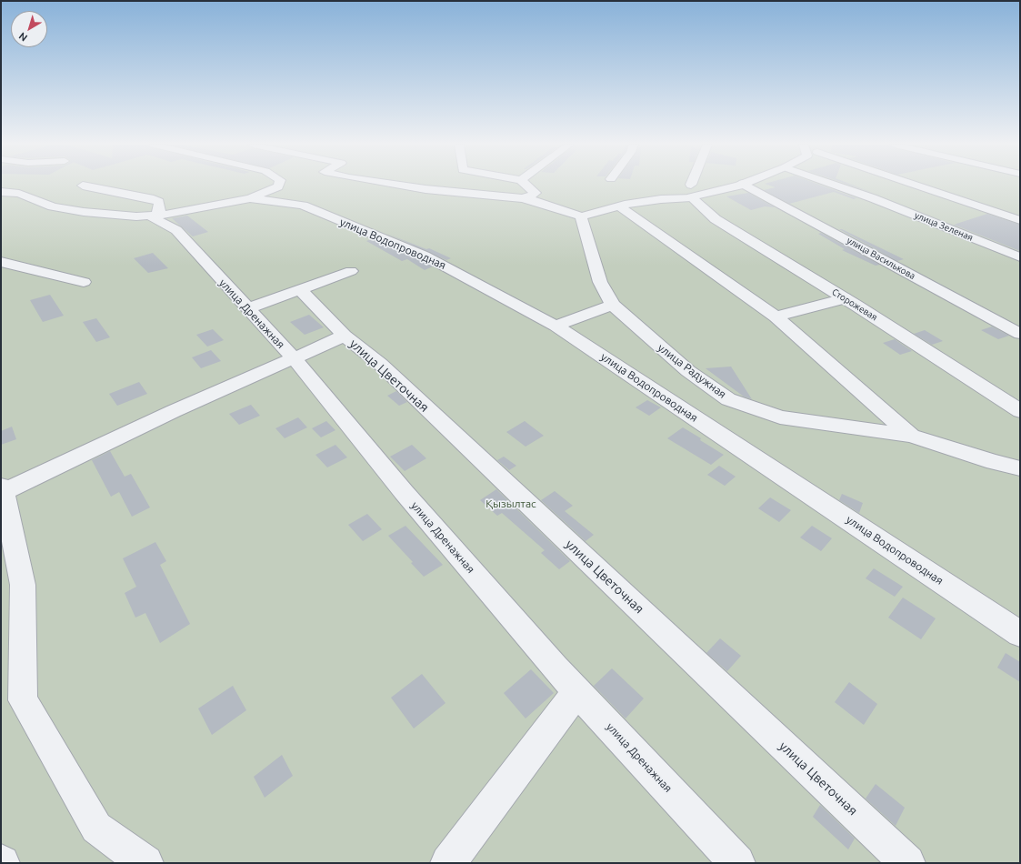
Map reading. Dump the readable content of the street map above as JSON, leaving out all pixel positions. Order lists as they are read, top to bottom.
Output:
{
  "streets": {
    "street": [
      "улица Зеленая",
      "улица Водопроводная",
      "улица Василькова",
      "Сторожевая",
      "улица Дренажная",
      "улица Радужная",
      "улица Цветочная"
    ]
  },
  "parks": ["Қызылтас"],
  "north": "bottom left"
}
